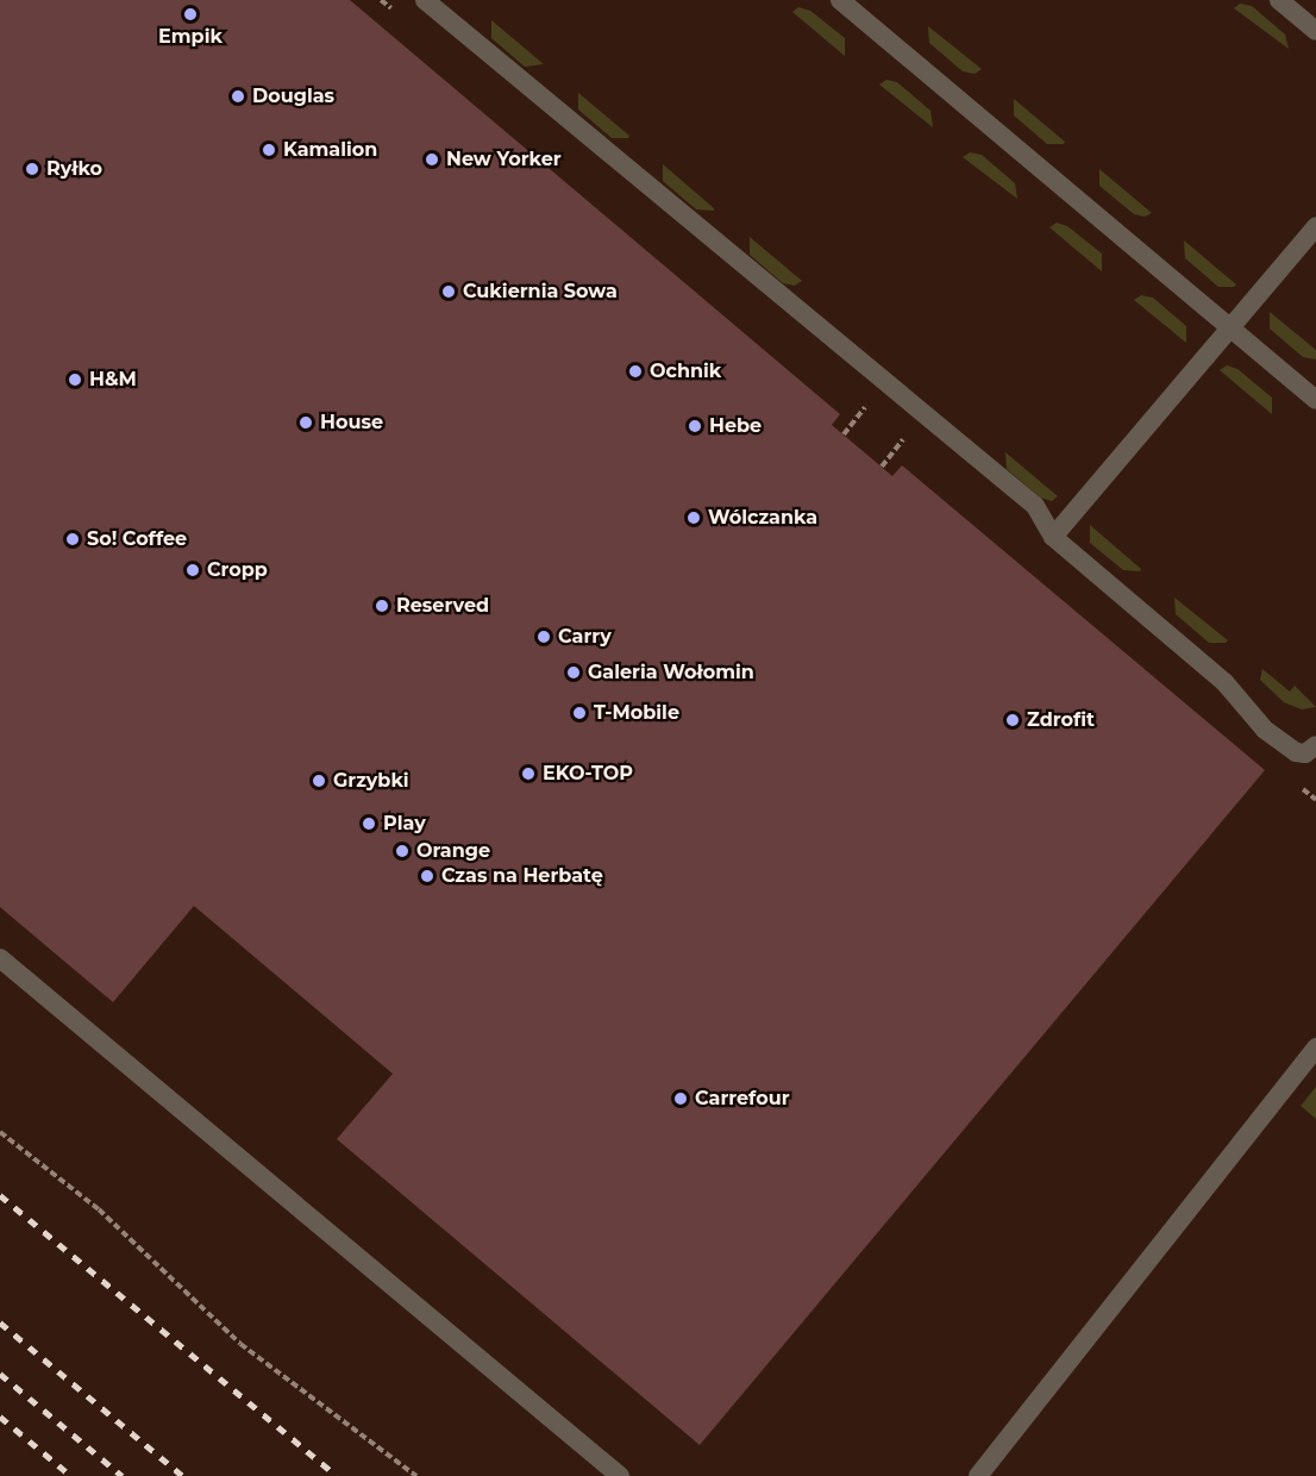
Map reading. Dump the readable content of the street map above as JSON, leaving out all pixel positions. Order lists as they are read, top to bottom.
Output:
{
  "places": [
    "Empik",
    "Douglas",
    "Kamalion",
    "New Yorker",
    "Ryłko",
    "Cukiernia Sowa",
    "Ochnik",
    "H&M",
    "House",
    "Hebe",
    "Wólczanka",
    "So! Coffee",
    "Cropp",
    "Reserved",
    "Carry",
    "Galeria Wołomin",
    "T-Mobile",
    "Zdrofit",
    "EKO-TOP",
    "Grzybki",
    "Play",
    "Orange",
    "Czas na Herbatę",
    "Carrefour"
  ]
}
